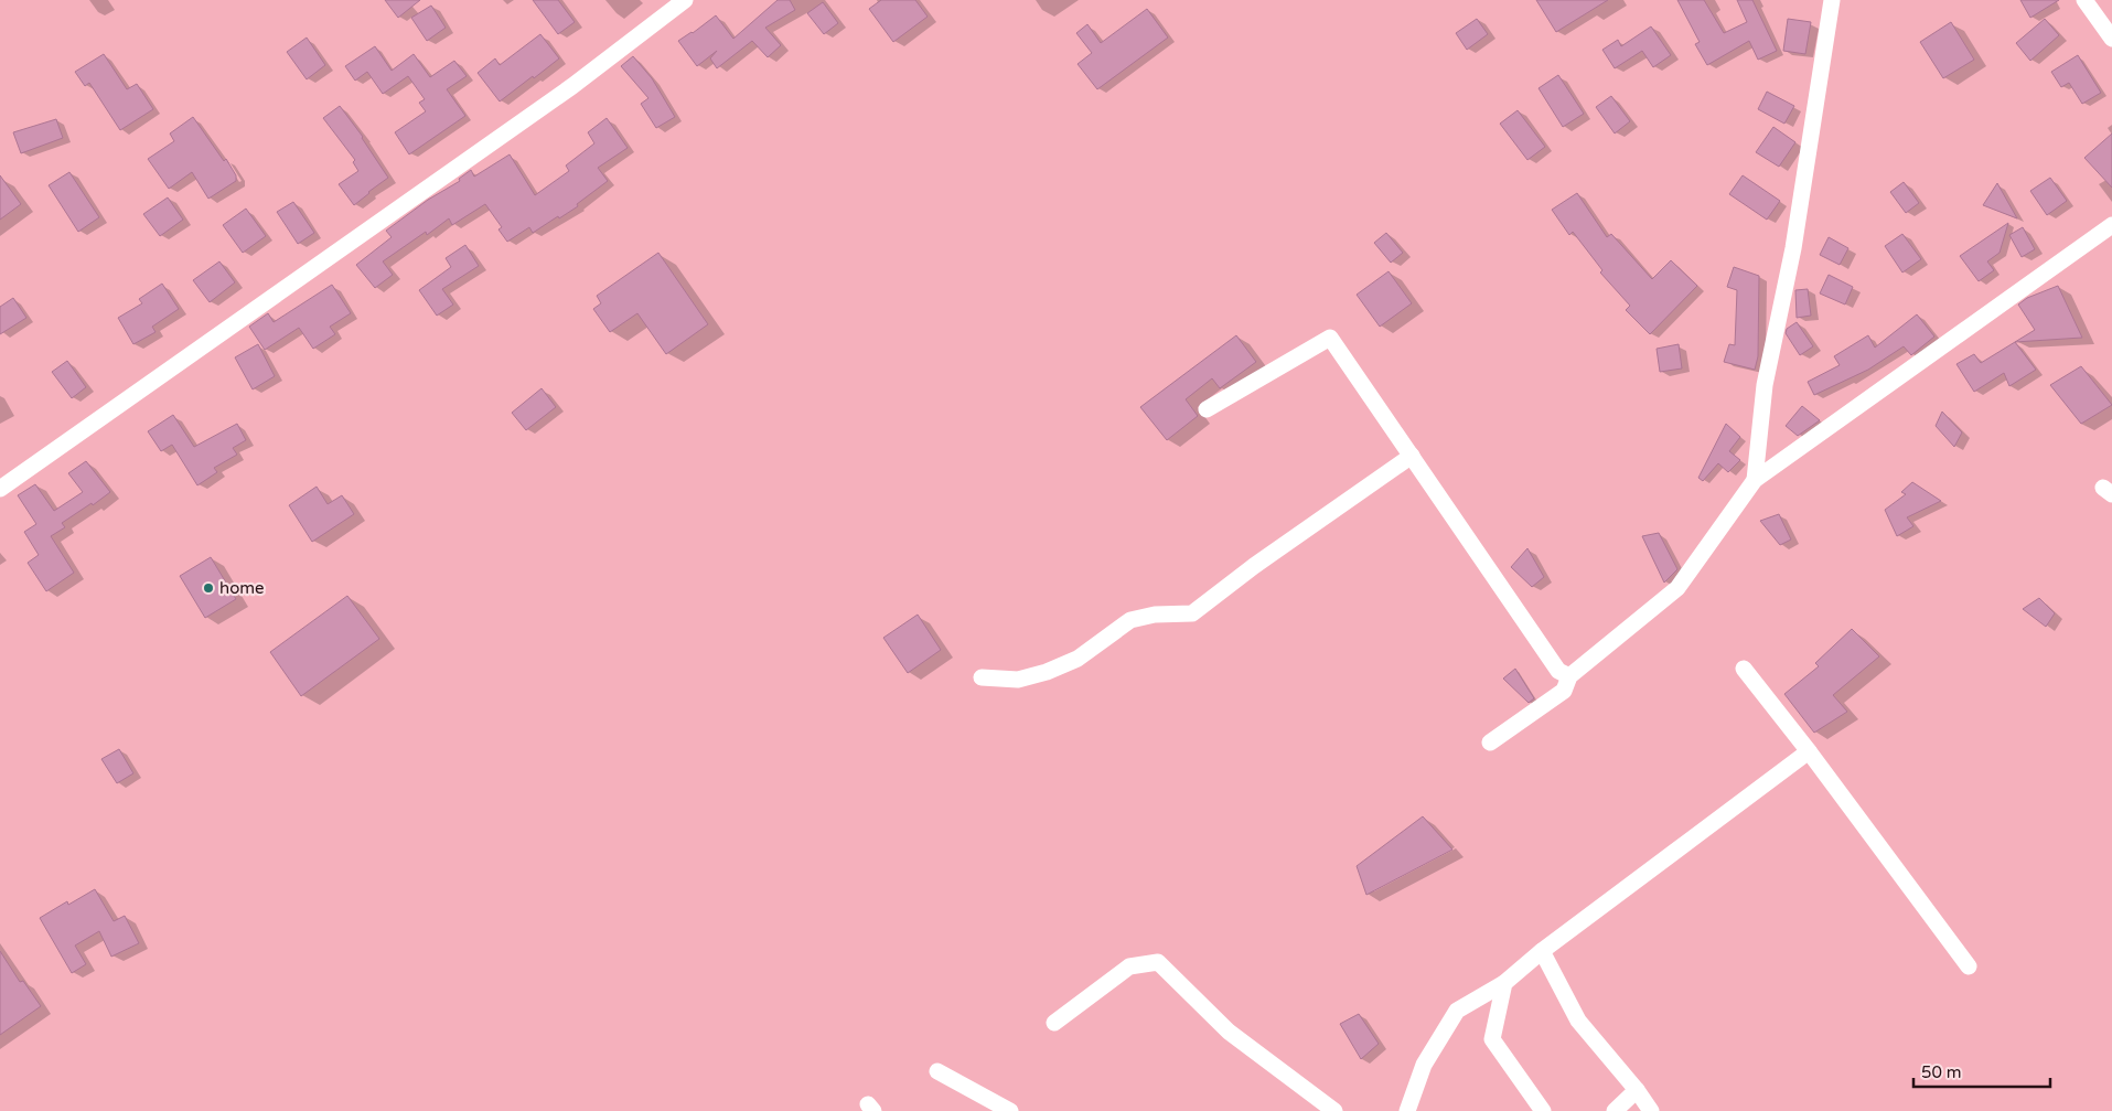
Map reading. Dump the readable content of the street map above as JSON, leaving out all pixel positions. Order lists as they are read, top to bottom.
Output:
{
  "places": ["home"],
  "scale_bar": "50 m"
}
